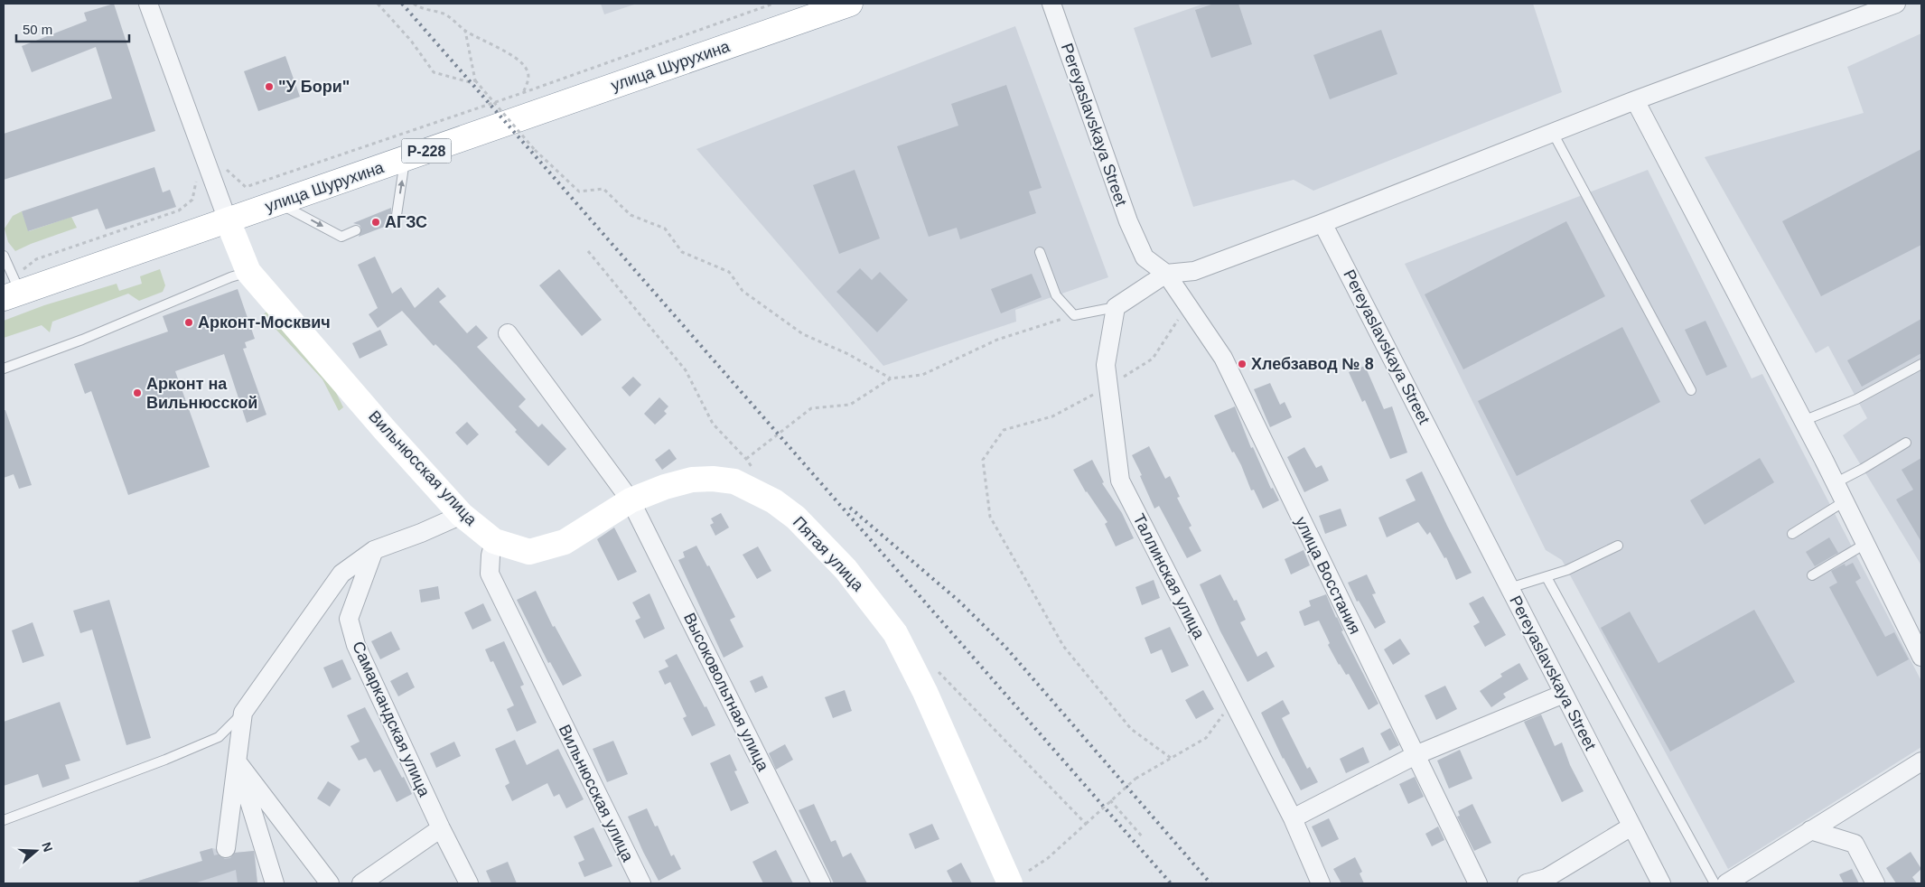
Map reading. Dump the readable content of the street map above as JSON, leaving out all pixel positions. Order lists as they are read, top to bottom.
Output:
{
  "streets": {
    "main road": [
      "улица Шурухина",
      "Р-228",
      "Вильнюсская улица",
      "Пятая улица"
    ],
    "street": [
      "Pereyaslavskaya Street",
      "улица Восстания",
      "Таллинская улица",
      "Высоковольтная улица",
      "Самаркандская улица"
    ]
  },
  "crossings": [
    ["улица Шурухина", "Вильнюсская улица"],
    ["Pereyaslavskaya Street", "улица Восстания"],
    ["Вильнюсская улица", "Пятая улица"],
    ["Пятая улица", "Высоковольтная улица"]
  ],
  "places": [
    "\"У Бори\"",
    "АГЗС",
    "Арконт-Москвич",
    "Хлебзавод № 8",
    "Арконт на Вильнюсской"
  ],
  "scale_bar": "50 m",
  "north": "right"
}
